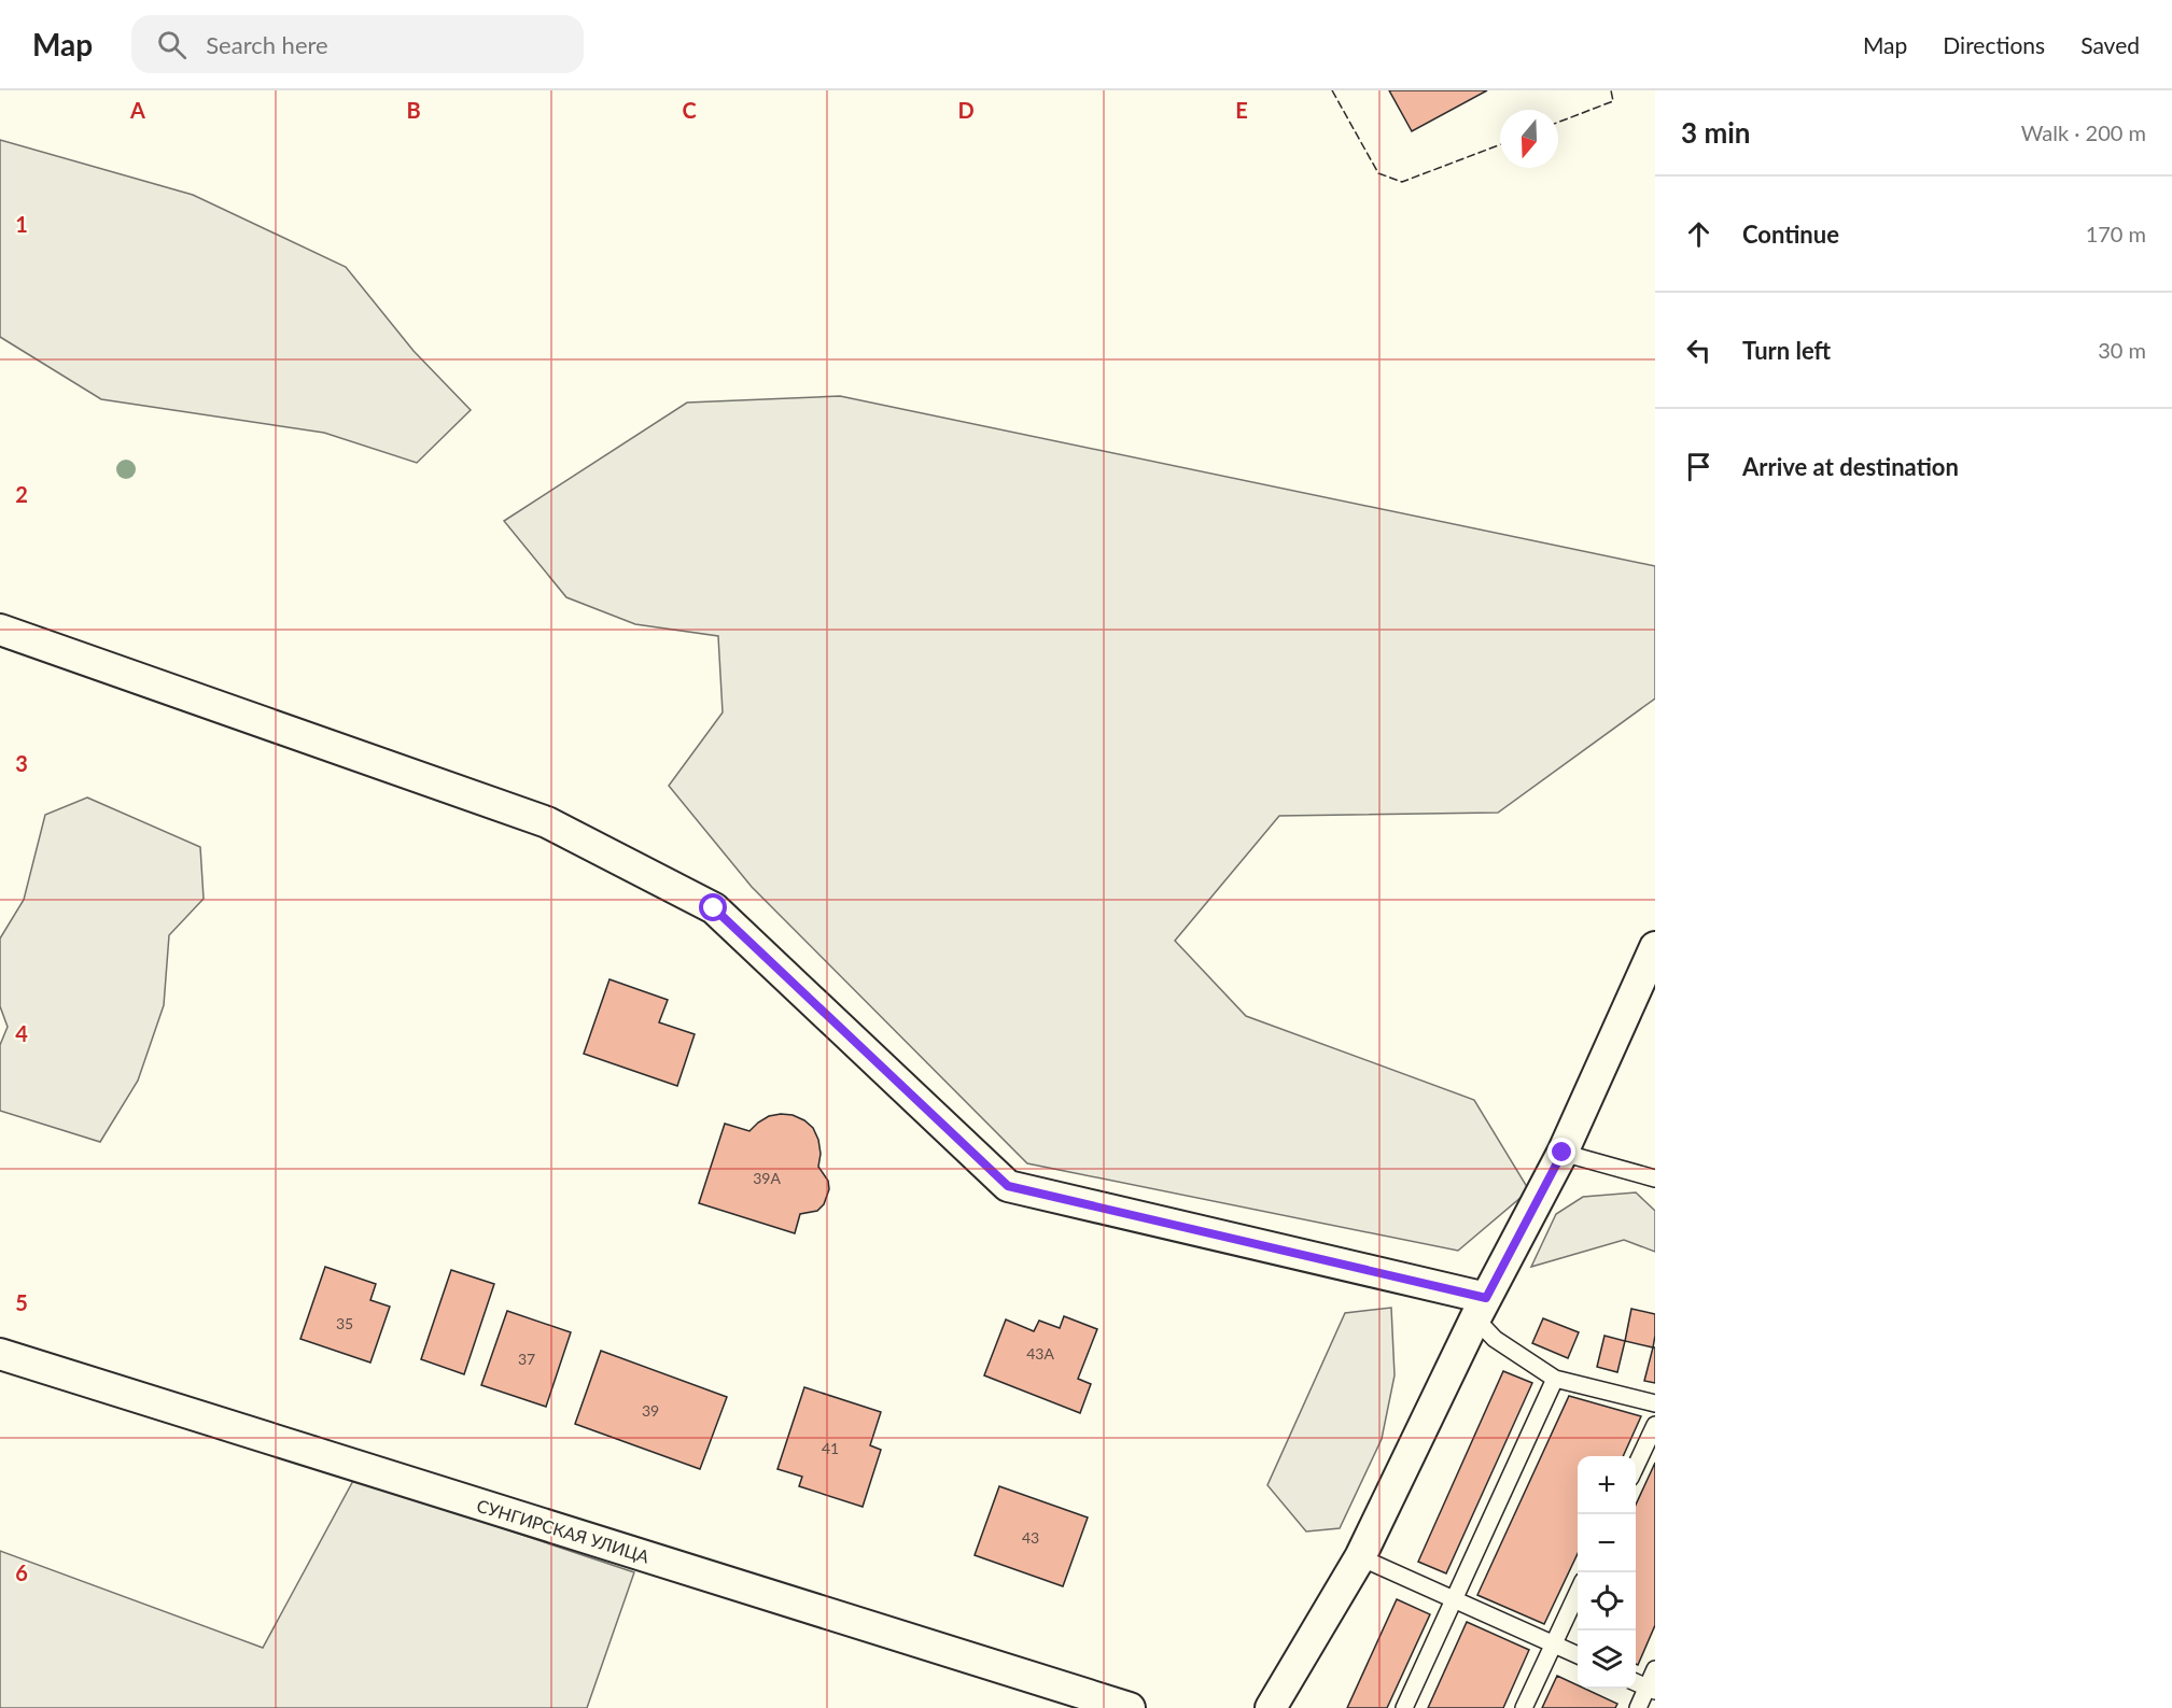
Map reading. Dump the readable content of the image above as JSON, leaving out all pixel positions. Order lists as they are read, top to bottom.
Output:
{
  "streets": {
    "street": ["СУНГИРСКАЯ УЛИЦА"]
  },
  "house_numbers": [
    "39А",
    "35",
    "43А",
    "37",
    "39",
    "41",
    "43"
  ],
  "north": "bottom",
  "page": {
    "header": "Map",
    "search": "Search here",
    "nav": ["Map", "Directions", "Saved"],
    "heading": ["3 min", "Walk · 200 m"],
    "list": [
      ["Continue", "170 m"],
      ["Turn left", "30 m"],
      "Arrive at destination"
    ],
    "map_buttons": ["+", "−"]
  },
  "grid": {
    "columns": [
      "A",
      "B",
      "C",
      "D",
      "E"
    ],
    "rows": [
      "1",
      "2",
      "3",
      "4",
      "5",
      "6"
    ]
  }
}
